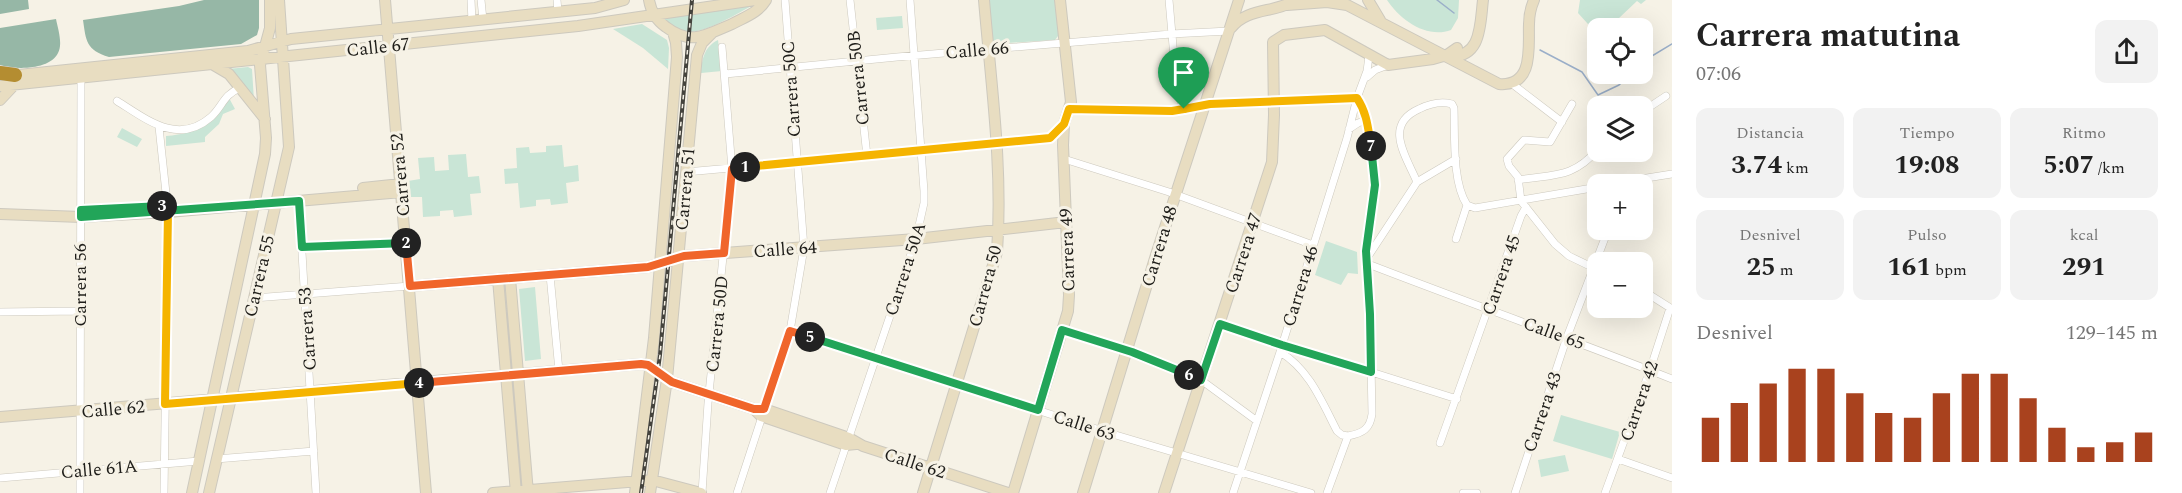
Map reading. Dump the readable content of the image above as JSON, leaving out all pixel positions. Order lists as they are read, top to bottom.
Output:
{
  "streets": {
    "main road": [
      "Calle 67",
      "Carrera 52",
      "Carrera 51",
      "Carrera 48",
      "Calle 64",
      "Carrera 49",
      "Carrera 47",
      "Carrera 55",
      "Carrera 50",
      "Calle 62"
    ],
    "street": [
      "Calle 66",
      "Carrera 50B",
      "Carrera 50C",
      "Carrera 50A",
      "Carrera 45",
      "Carrera 56",
      "Carrera 46",
      "Carrera 50D",
      "Carrera 53",
      "Calle 65",
      "Carrera 42",
      "Carrera 43",
      "Calle 63",
      "Calle 61A"
    ]
  },
  "crossings": [
    ["Calle 67", "Carrera 52"],
    ["Calle 67", "Carrera 55"],
    ["Calle 67", "Carrera 56"],
    ["Calle 66", "Carrera 50B"],
    ["Calle 66", "Carrera 50C"],
    ["Calle 66", "Carrera 48"],
    ["Calle 66", "Carrera 49"],
    ["Calle 66", "Carrera 50A"],
    ["Calle 66", "Carrera 50"],
    ["Calle 66", "Carrera 50D"],
    ["Carrera 50C", "Calle 64"],
    ["Carrera 50C", "Calle 62"],
    ["Carrera 50C", "Calle 63"],
    ["Carrera 52", "Calle 64"],
    ["Carrera 52", "Calle 62"],
    ["Carrera 51", "Calle 64"],
    ["Carrera 51", "Calle 62"],
    ["Carrera 48", "Calle 63"],
    ["Calle 64", "Carrera 49"],
    ["Calle 64", "Carrera 50A"],
    ["Calle 64", "Carrera 55"],
    ["Calle 64", "Carrera 50"],
    ["Calle 64", "Carrera 50D"],
    ["Calle 64", "Carrera 53"],
    ["Carrera 49", "Calle 63"],
    ["Carrera 47", "Carrera 46"],
    ["Carrera 47", "Calle 63"],
    ["Carrera 50A", "Calle 62"],
    ["Carrera 50A", "Calle 63"],
    ["Carrera 45", "Calle 65"],
    ["Carrera 55", "Calle 62"],
    ["Carrera 55", "Calle 61A"],
    ["Carrera 56", "Calle 62"],
    ["Carrera 56", "Calle 61A"],
    ["Carrera 50", "Calle 62"],
    ["Carrera 50", "Calle 63"],
    ["Carrera 46", "Calle 63"],
    ["Carrera 50D", "Calle 62"],
    ["Carrera 53", "Calle 62"],
    ["Calle 65", "Carrera 42"],
    ["Calle 65", "Carrera 43"]
  ],
  "page": {
    "heading": ["Carrera matutina", "07:06"],
    "map_buttons": ["+", "−"],
    "stats": [
      ["Distancia", "3.74 km"],
      ["Tiempo", "19:08"],
      ["Ritmo", "5:07 /km"],
      ["Desnivel", "25 m"],
      ["Pulso", "161 bpm"],
      ["kcal", "291"]
    ],
    "pins": [
      "7",
      "1",
      "3",
      "2",
      "5",
      "6",
      "4"
    ],
    "chart": ["Desnivel", "129–145 m"]
  }
}
